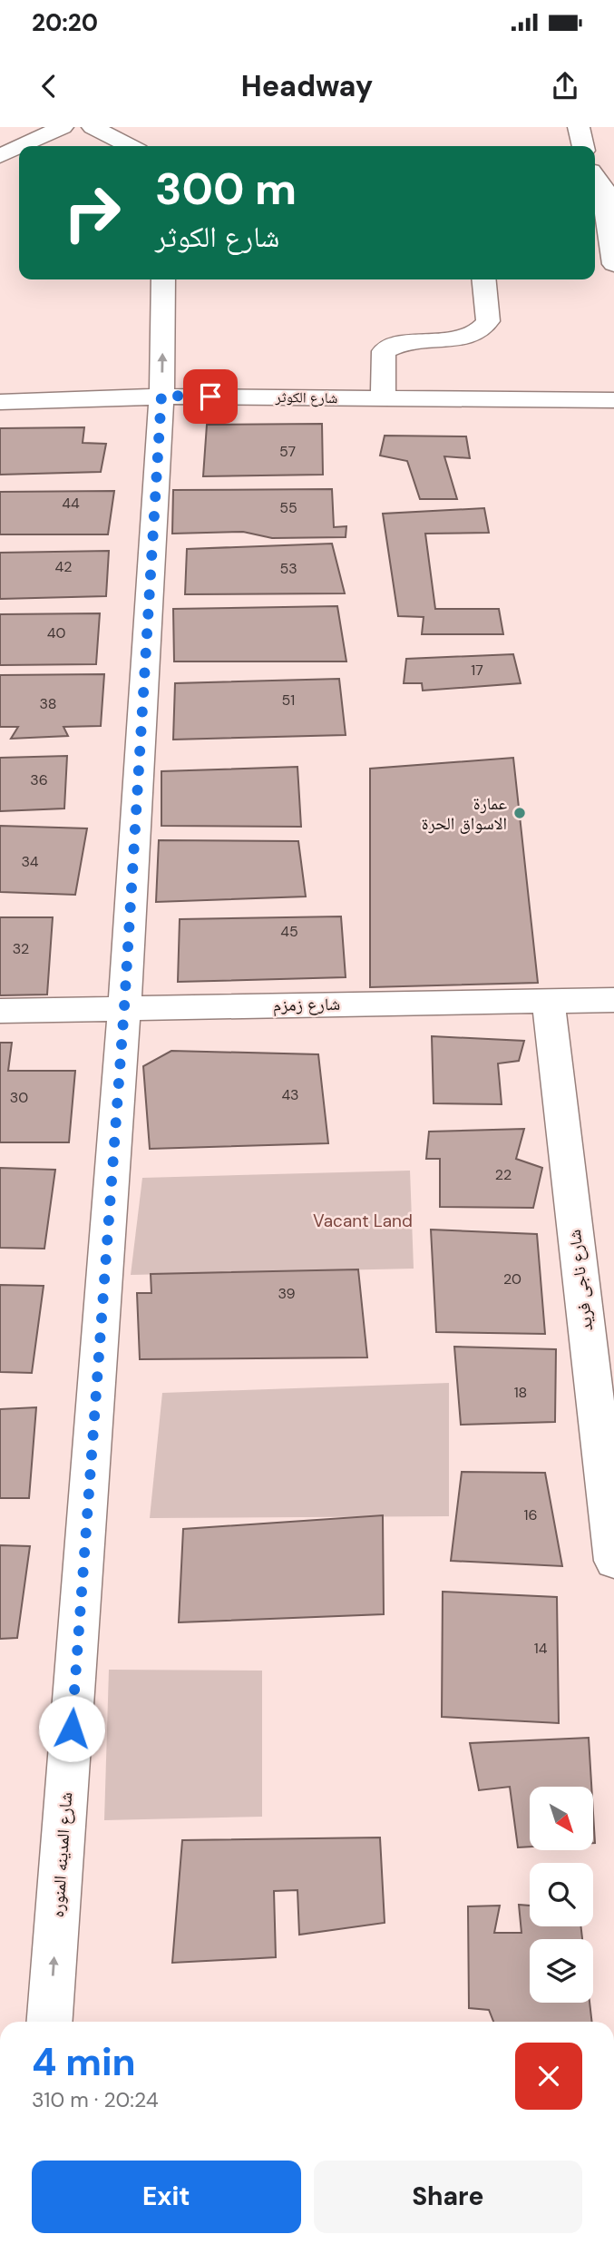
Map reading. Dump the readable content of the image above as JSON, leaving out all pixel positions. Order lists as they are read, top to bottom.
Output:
{
  "streets": {
    "street": [
      "شارع الكوثر",
      "شارع زمزم",
      "شارع ناجى فريد",
      "شارع المدينه المنوره"
    ]
  },
  "crossings": [
    ["شارع الكوثر", "شارع المدينه المنوره"],
    ["شارع زمزم", "شارع ناجى فريد"],
    ["شارع زمزم", "شارع المدينه المنوره"]
  ],
  "one_way": ["شارع المدينه المنوره"],
  "parks": ["Vacant Land"],
  "places": ["عمارة الاسواق الحرة"],
  "house_numbers": [
    "57",
    "44",
    "55",
    "42",
    "53",
    "40",
    "17",
    "51",
    "38",
    "36",
    "34",
    "45",
    "32",
    "43",
    "30",
    "22",
    "20",
    "39",
    "18",
    "16",
    "14"
  ],
  "north": "bottom right",
  "page": {
    "status": "20:20",
    "header": "Headway",
    "turn": ["300 m", "شارع الكوثر"],
    "heading": ["4 min", "310 m · 20:24"],
    "buttons": ["Exit", "Share"]
  }
}
